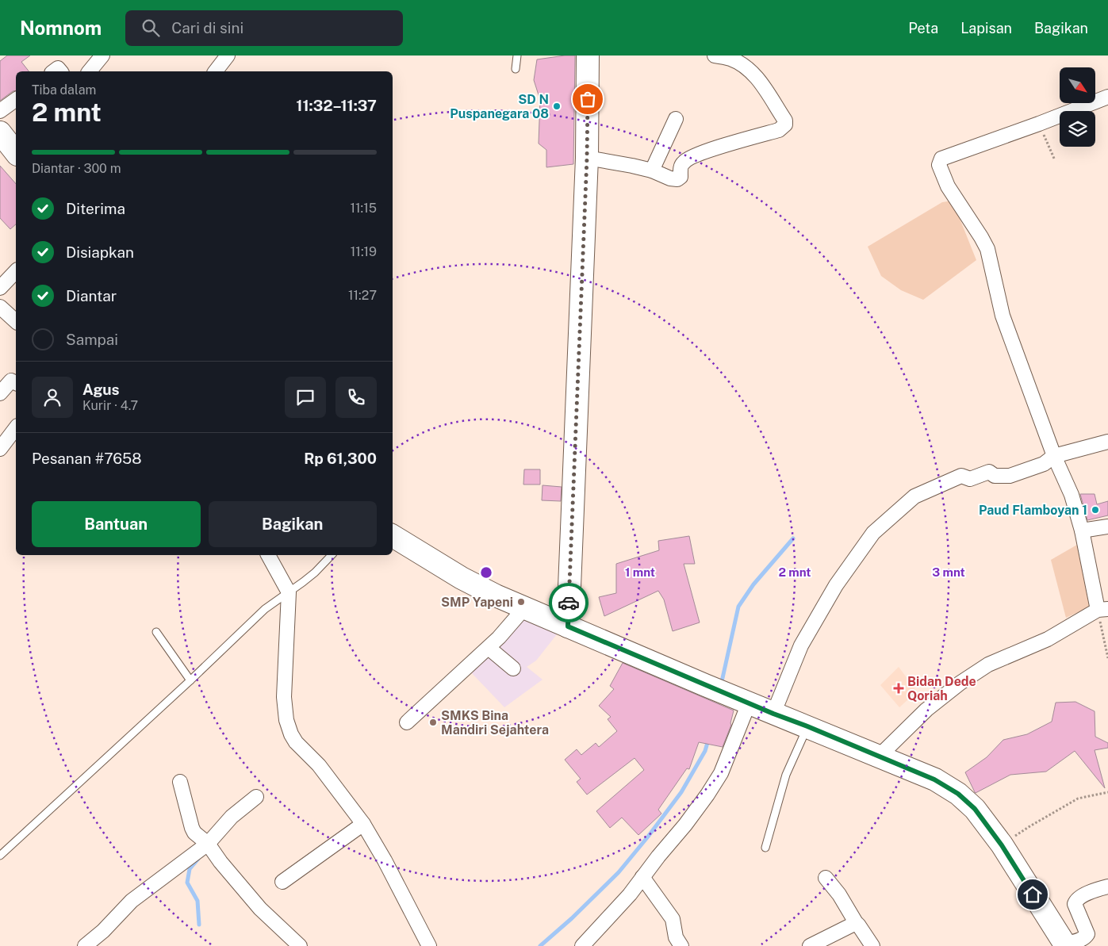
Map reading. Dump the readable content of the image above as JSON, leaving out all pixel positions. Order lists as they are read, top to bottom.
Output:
{
  "places": {
    "other": [
      "SD N Puspanegara 08",
      "Paud Flamboyan 1",
      "SMP Yapeni",
      "SMKS Bina Mandiri Sejahtera"
    ],
    "health": ["Bidan Dede Qoriah"]
  },
  "north": "bottom right",
  "page": {
    "header": "Nomnom",
    "search": "Cari di sini",
    "nav": ["Peta", "Lapisan", "Bagikan"],
    "heading": ["2 mnt", "Tiba dalam", "11:32–11:37"],
    "panel": [
      "Agus",
      "Kurir · 4.7",
      "Pesanan #7658",
      "Rp 61,300"
    ],
    "bar": "Diantar · 300 m",
    "list": [
      ["Diterima", "11:15"],
      ["Disiapkan", "11:19"],
      ["Diantar", "11:27"],
      "Sampai"
    ],
    "buttons": ["Bantuan", "Bagikan"]
  },
  "rings": ["1 mnt", "2 mnt", "3 mnt"]
}
